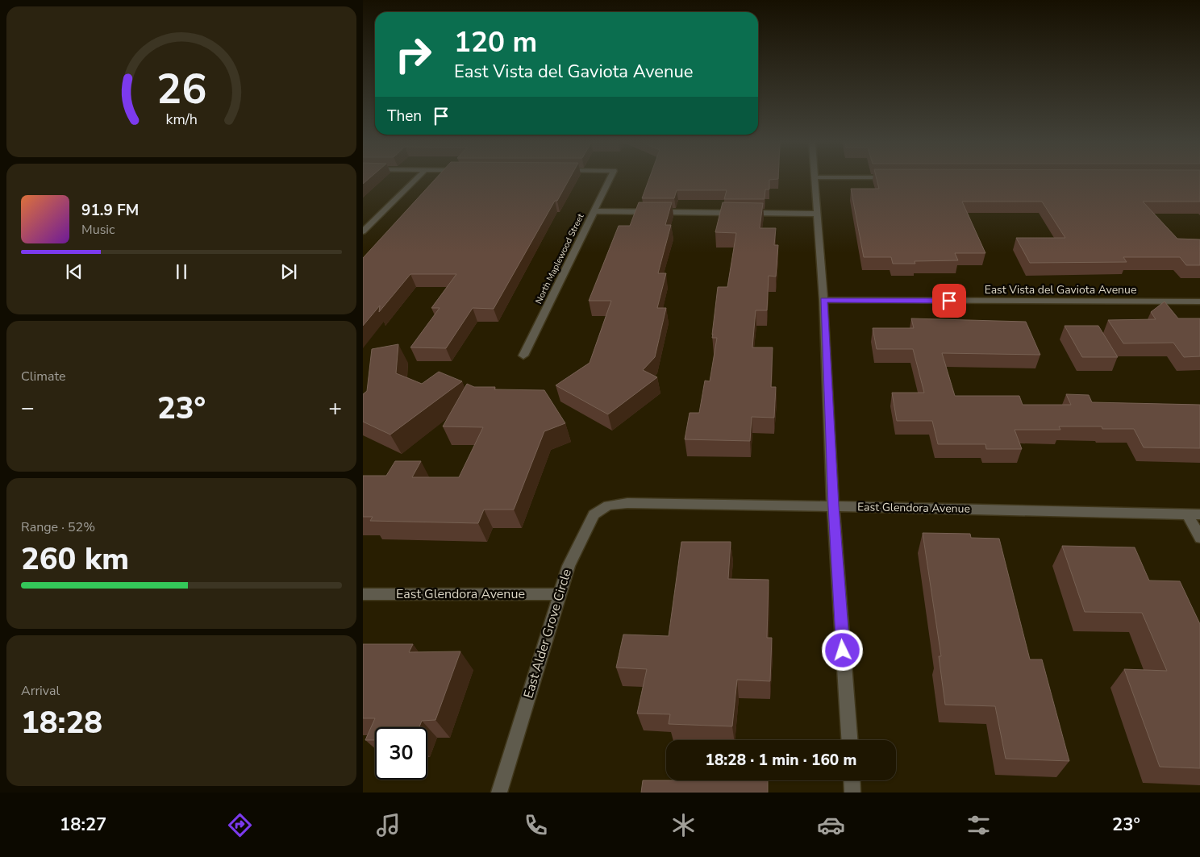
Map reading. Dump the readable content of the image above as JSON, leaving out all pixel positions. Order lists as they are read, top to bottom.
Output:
{
  "streets": {
    "street": [
      "North Maplewood Street",
      "East Vista del Gaviota Avenue",
      "East Glendora Avenue",
      "East Alder Grove Circle"
    ]
  },
  "crossings": [
    ["East Glendora Avenue", "East Alder Grove Circle"]
  ],
  "page": {
    "turn": ["120 m", "East Vista del Gaviota Avenue"],
    "then": "Then",
    "song": ["91.9 FM", "Music"],
    "tile": [
      "Climate",
      ["Range · 52%", "260 km"],
      ["Arrival", "18:28"]
    ],
    "heat": ["−", "23°", "+"],
    "limit": "30",
    "trip": "18:28 · 1 min · 160 m",
    "tabs": ["18:27", "23°"],
    "gauge": ["26", "km/h"]
  }
}
